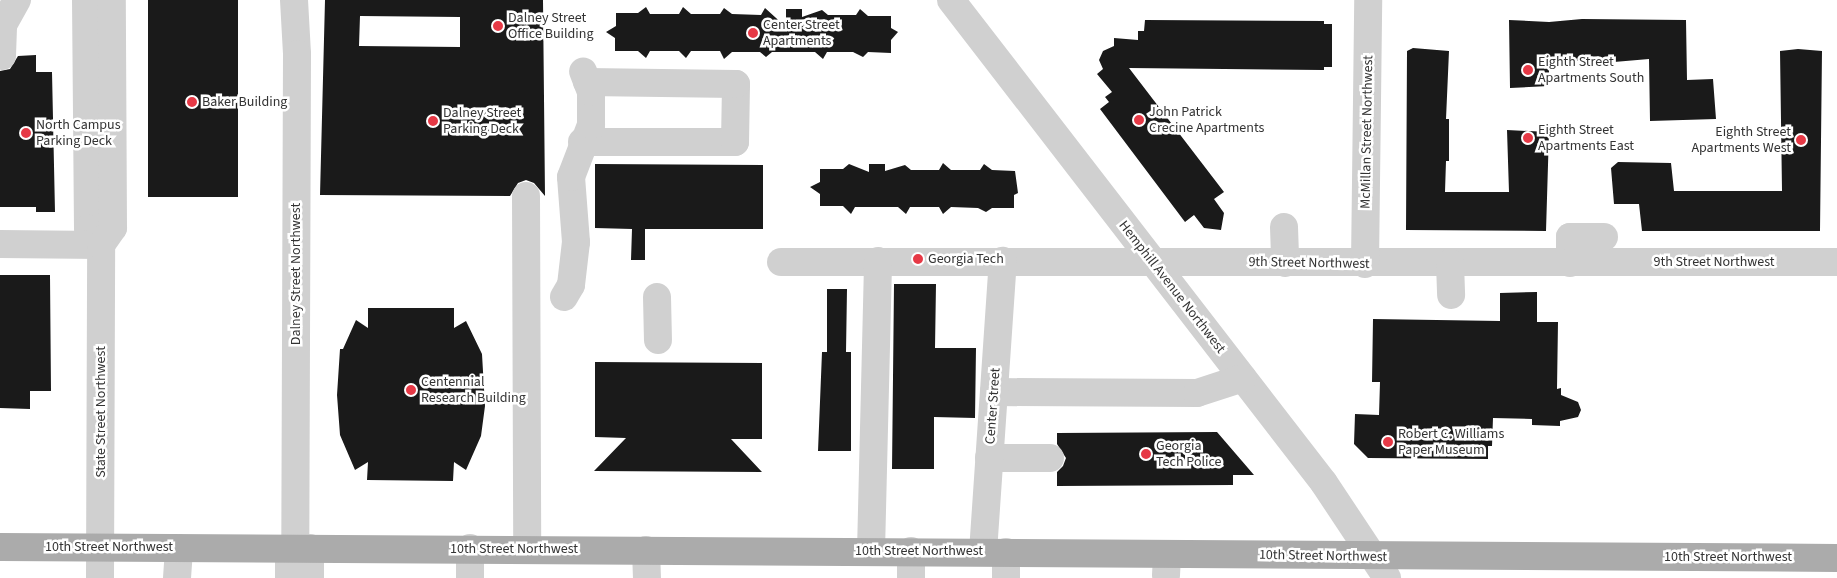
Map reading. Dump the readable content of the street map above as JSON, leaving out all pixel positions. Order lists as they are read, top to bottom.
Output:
{
  "streets": {
    "main road": ["10th Street Northwest"],
    "street": [
      "McMillan Street Northwest",
      "9th Street Northwest",
      "Dalney Street Northwest",
      "Hemphill Avenue Northwest",
      "Center Street",
      "State Street Northwest"
    ]
  },
  "crossings": [
    ["McMillan Street Northwest", "9th Street Northwest"],
    ["9th Street Northwest", "Hemphill Avenue Northwest"],
    ["9th Street Northwest", "Center Street"],
    ["Dalney Street Northwest", "10th Street Northwest"],
    ["Hemphill Avenue Northwest", "10th Street Northwest"],
    ["Center Street", "10th Street Northwest"],
    ["State Street Northwest", "10th Street Northwest"]
  ],
  "places": [
    "Dalney Street Office Building",
    "Center Street Apartments",
    "Eighth Street Apartments South",
    "Baker Building",
    "John Patrick Crecine Apartments",
    "Dalney Street Parking Deck",
    "North Campus Parking Deck",
    "Eighth Street Apartments East",
    "Eighth Street Apartments West",
    "Georgia Tech",
    "Centennial Research Building",
    "Robert C. Williams Paper Museum",
    "Georgia Tech Police"
  ]
}
